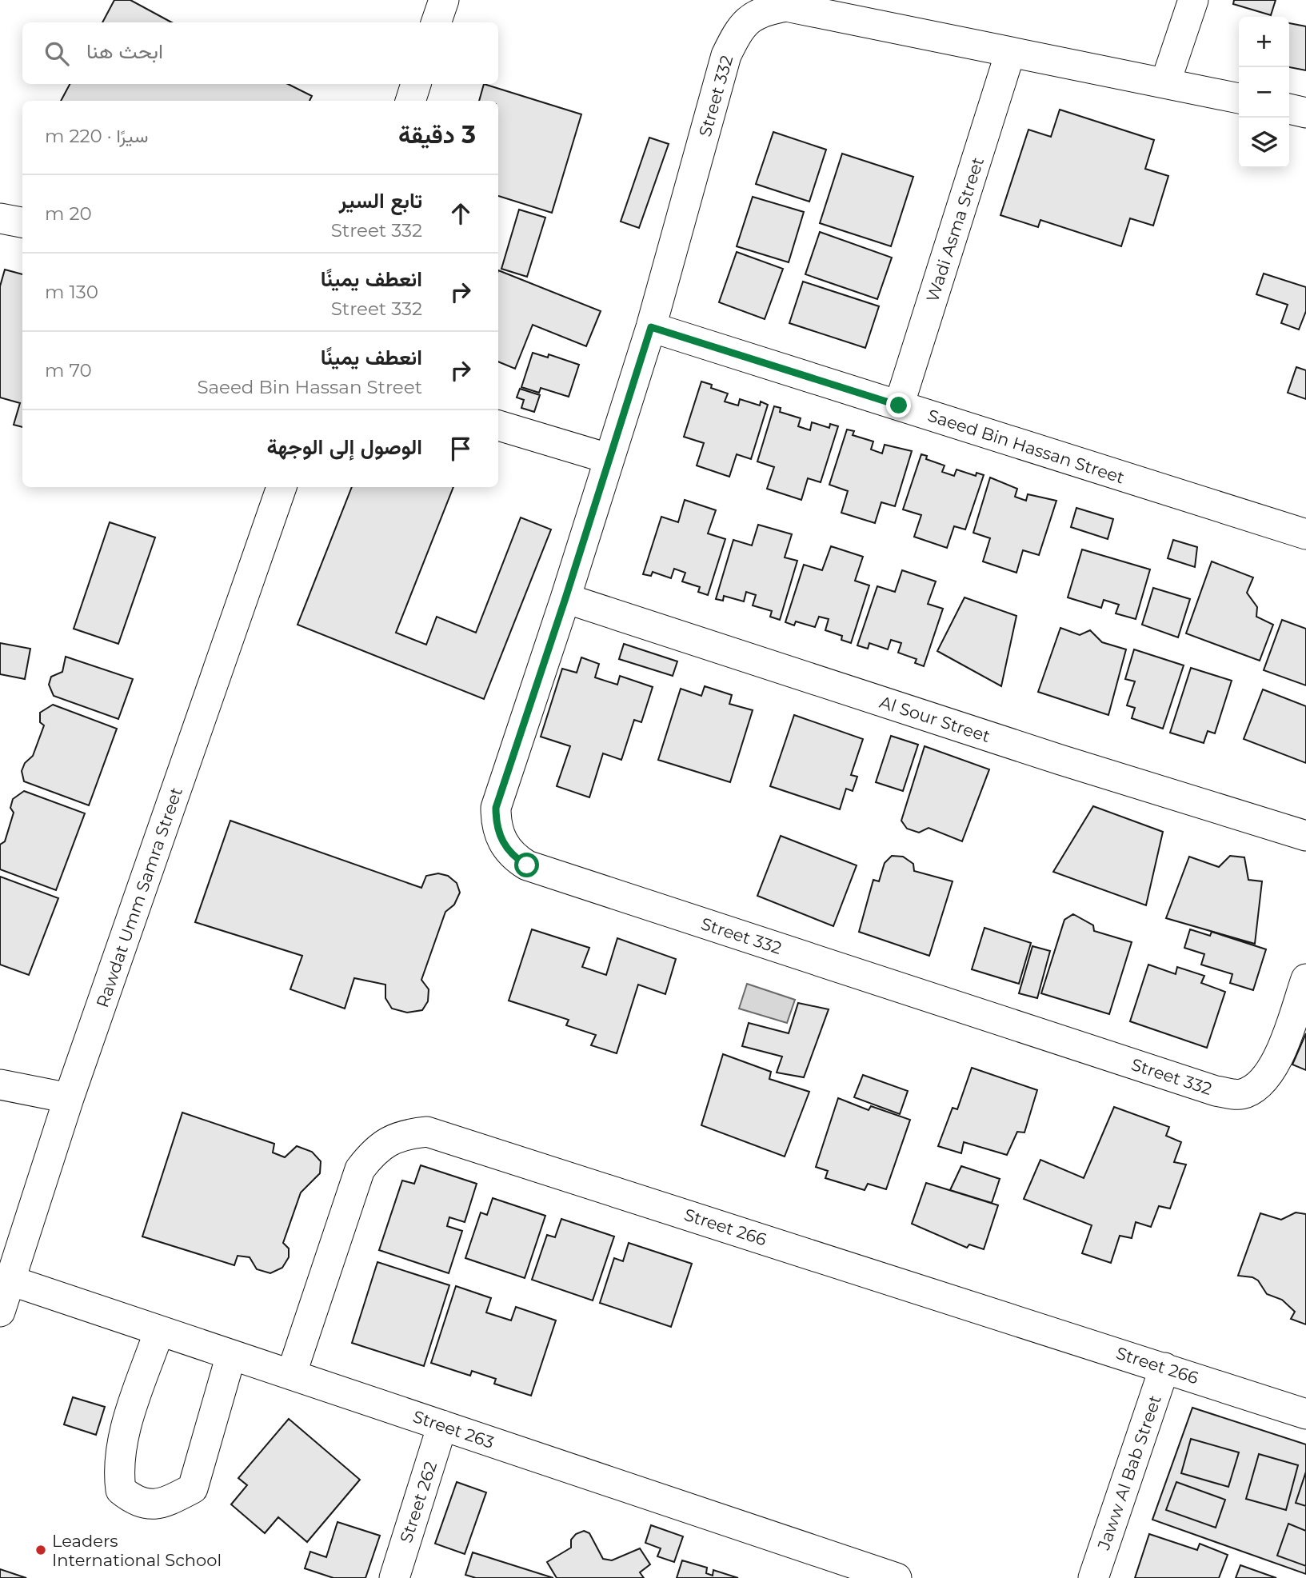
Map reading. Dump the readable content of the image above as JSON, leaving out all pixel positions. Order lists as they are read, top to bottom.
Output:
{
  "streets": {
    "street": [
      "Street 332",
      "Wadi Asma Street",
      "Saeed Bin Hassan Street",
      "Al Sour Street",
      "Rawdat Umm Samra Street",
      "Street 266",
      "Street 263",
      "Jaww Al Bab Street",
      "Street 262"
    ]
  },
  "crossings": [
    ["Street 332", "Wadi Asma Street"],
    ["Street 332", "Saeed Bin Hassan Street"],
    ["Street 332", "Al Sour Street"],
    ["Wadi Asma Street", "Saeed Bin Hassan Street"],
    ["Rawdat Umm Samra Street", "Street 263"],
    ["Street 266", "Street 263"],
    ["Street 266", "Jaww Al Bab Street"],
    ["Street 263", "Street 262"]
  ],
  "places": ["Leaders International School"],
  "page": {
    "map_buttons": ["+", "−"],
    "search": "ابحث هنا",
    "heading": ["3 دقيقة", "سيرًا · 220 m"],
    "list": [
      ["تابع السير", "Street 332", "20 m"],
      ["انعطف يمينًا", "Street 332", "130 m"],
      ["انعطف يمينًا", "Saeed Bin Hassan Street", "70 m"],
      "الوصول إلى الوجهة"
    ]
  }
}
